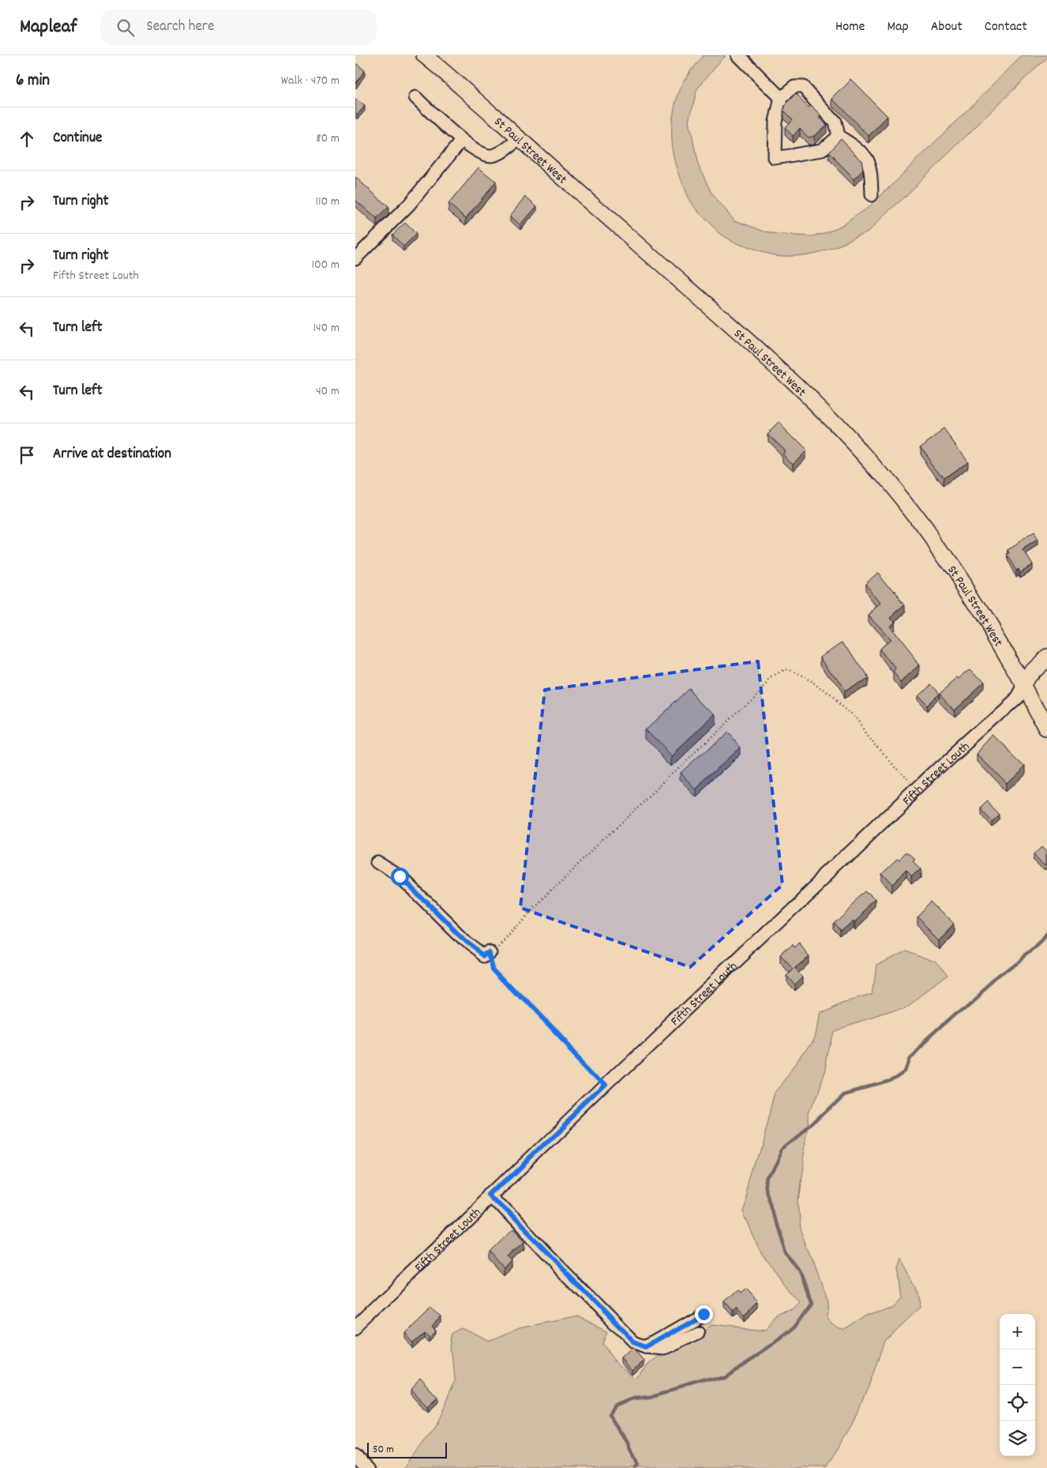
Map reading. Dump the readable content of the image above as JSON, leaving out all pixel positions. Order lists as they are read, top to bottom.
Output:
{
  "streets": {
    "main road": ["St Paul Street West", "Fifth Street Louth"]
  },
  "crossings": [
    ["St Paul Street West", "Fifth Street Louth"]
  ],
  "scale_bar": "50 m",
  "page": {
    "header": "Mapleaf",
    "search": "Search here",
    "nav": [
      "Home",
      "Map",
      "About",
      "Contact"
    ],
    "heading": ["6 min", "Walk · 470 m"],
    "list": [
      ["Continue", "80 m"],
      ["Turn right", "110 m"],
      ["Turn right", "Fifth Street Louth", "100 m"],
      ["Turn left", "140 m"],
      ["Turn left", "40 m"],
      "Arrive at destination"
    ],
    "map_buttons": ["+", "−"],
    "scale": "50 m"
  }
}
